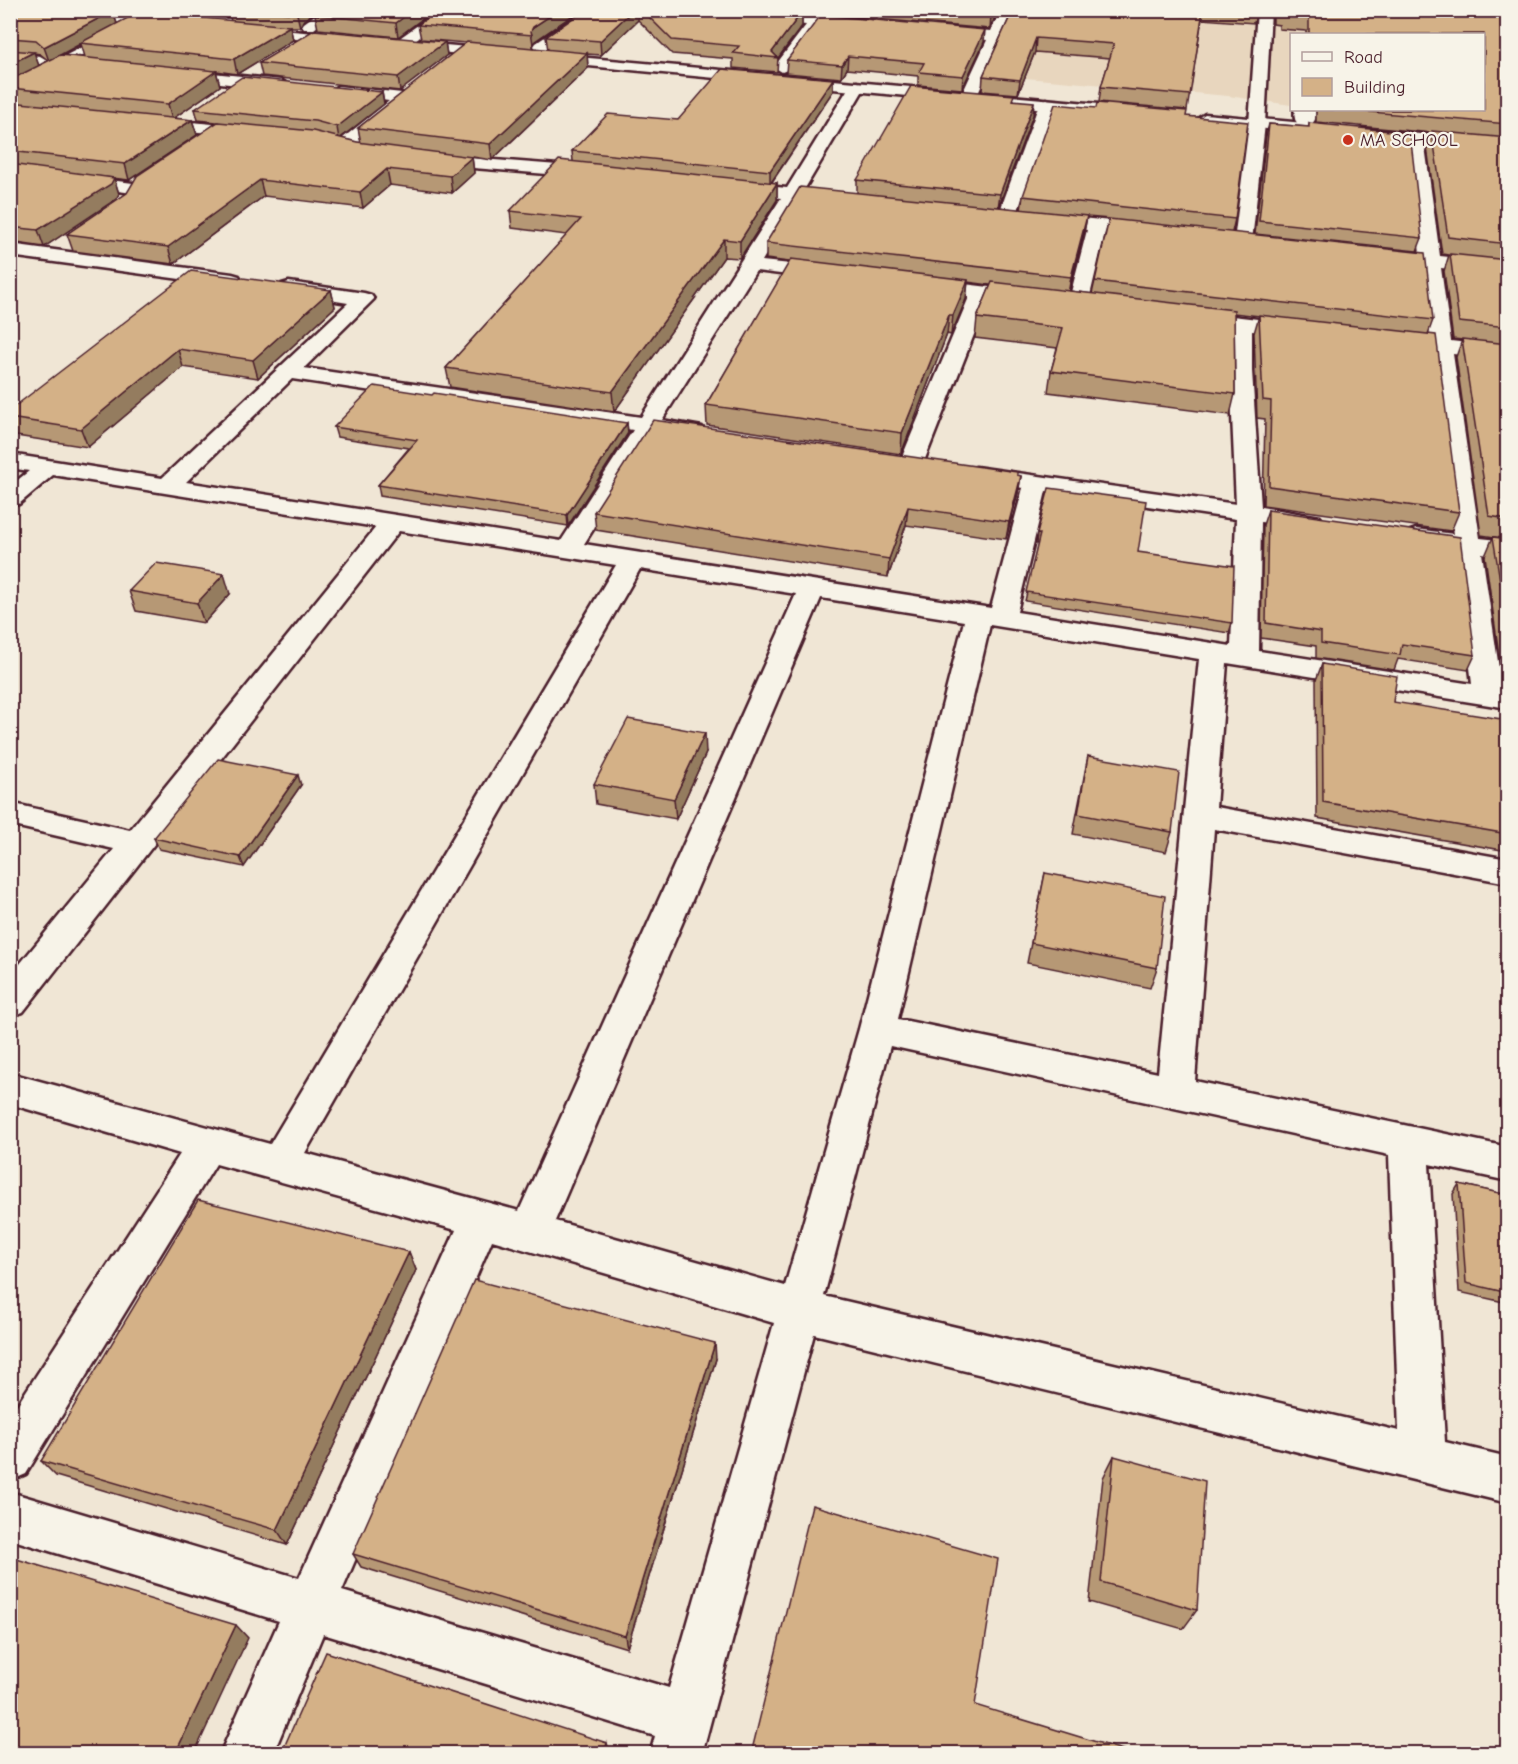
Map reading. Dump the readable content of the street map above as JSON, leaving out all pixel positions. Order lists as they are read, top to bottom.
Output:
{
  "places": ["MA SCHOOL"],
  "legend": ["Road", "Building"]
}
